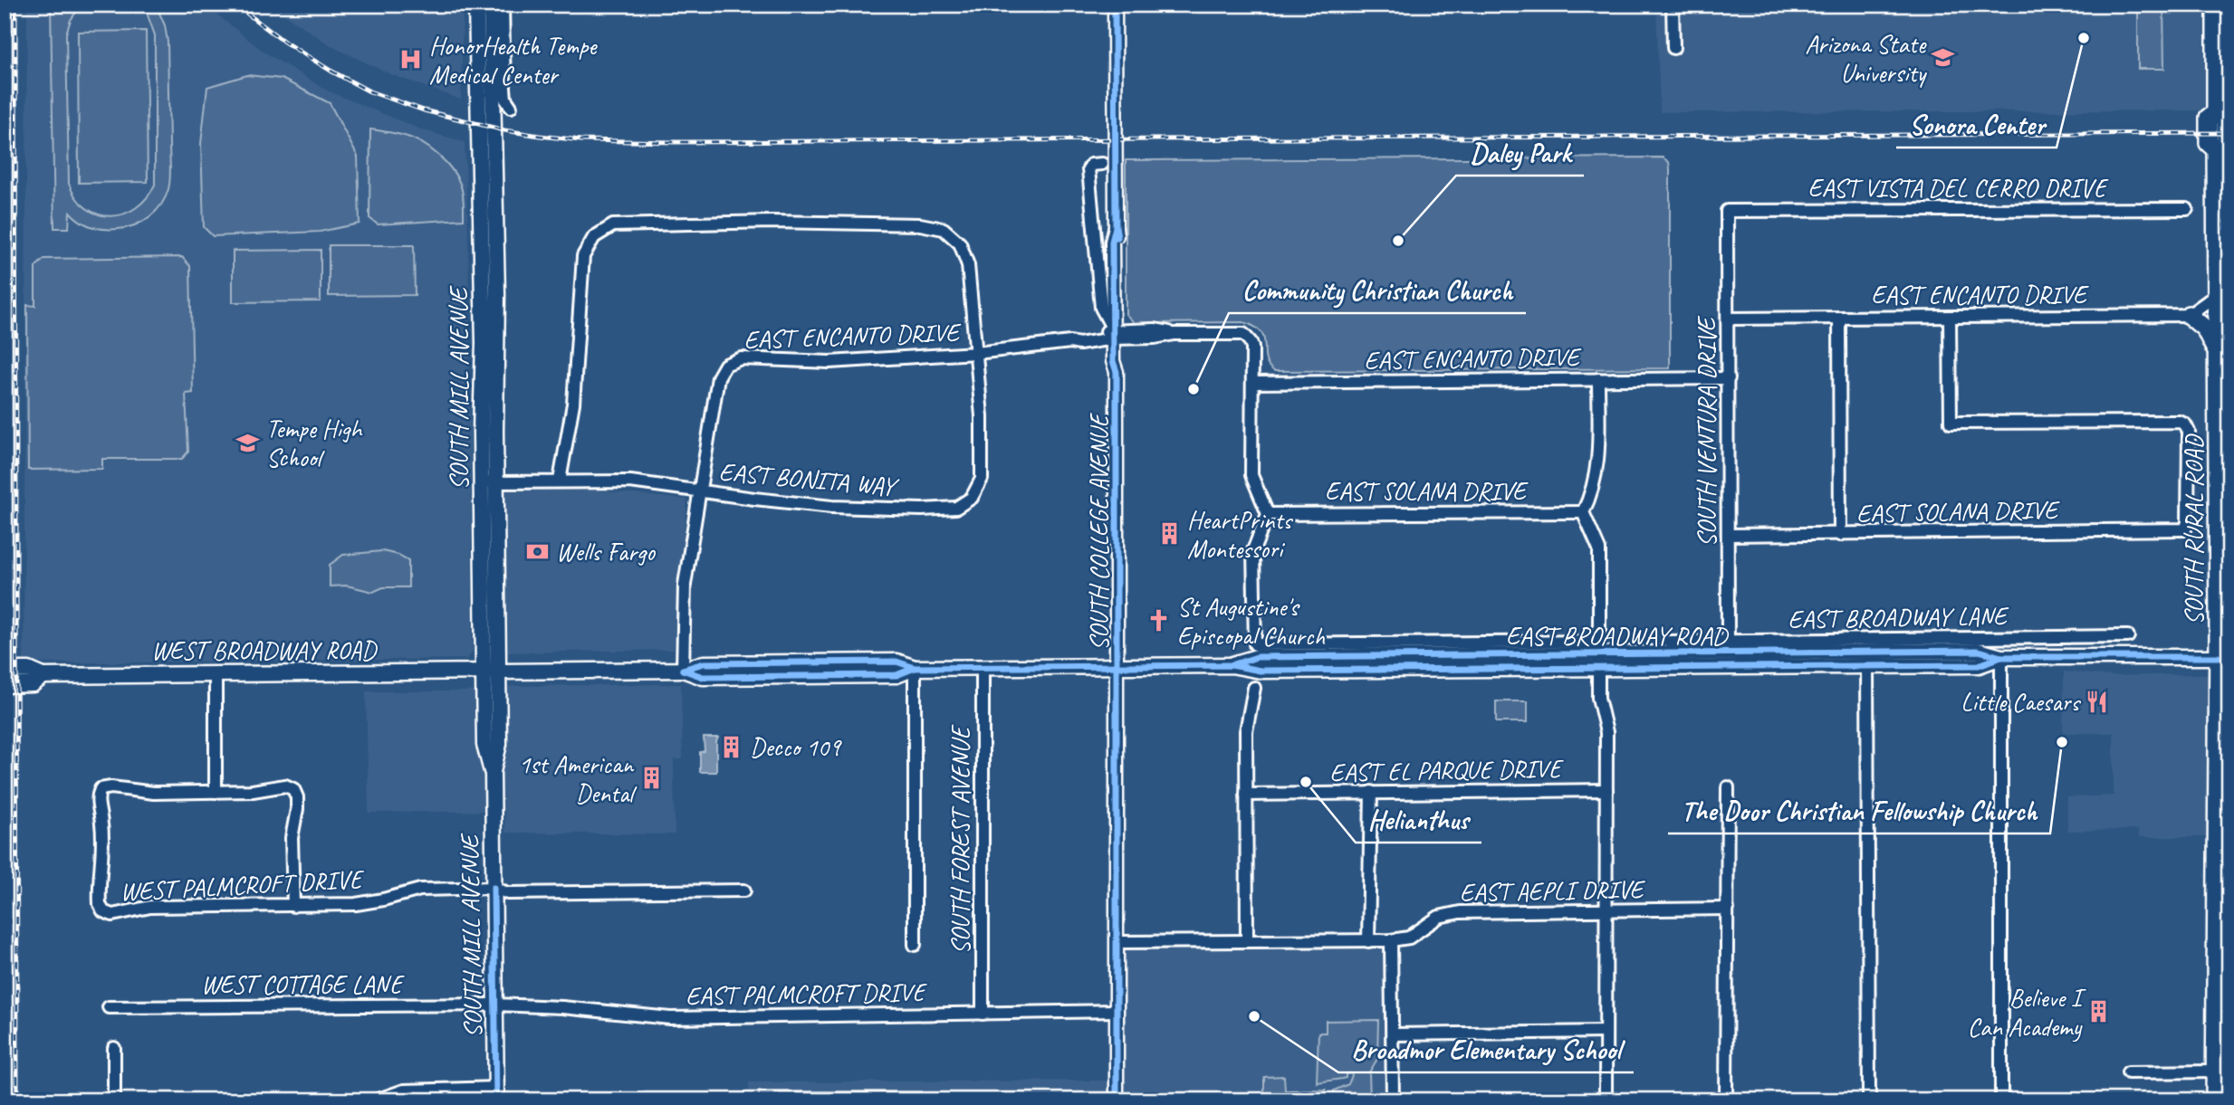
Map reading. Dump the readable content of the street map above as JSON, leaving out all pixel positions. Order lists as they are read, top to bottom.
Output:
{
  "streets": {
    "main road": [
      "SOUTH MILL AVENUE",
      "SOUTH RURAL ROAD",
      "EAST BROADWAY ROAD",
      "WEST BROADWAY ROAD"
    ],
    "street": [
      "EAST VISTA DEL CERRO DRIVE",
      "EAST ENCANTO DRIVE",
      "SOUTH VENTURA DRIVE",
      "EAST BONITA WAY",
      "EAST SOLANA DRIVE",
      "SOUTH COLLEGE AVENUE",
      "EAST BROADWAY LANE",
      "EAST EL PARQUE DRIVE",
      "SOUTH FOREST AVENUE",
      "WEST PALMCROFT DRIVE",
      "EAST AEPLI DRIVE",
      "WEST COTTAGE LANE",
      "EAST PALMCROFT DRIVE"
    ]
  },
  "crossings": [
    ["EAST VISTA DEL CERRO DRIVE", "SOUTH VENTURA DRIVE"],
    ["EAST ENCANTO DRIVE", "SOUTH VENTURA DRIVE"],
    ["EAST ENCANTO DRIVE", "EAST BONITA WAY"],
    ["EAST ENCANTO DRIVE", "EAST SOLANA DRIVE"],
    ["EAST ENCANTO DRIVE", "SOUTH COLLEGE AVENUE"],
    ["SOUTH MILL AVENUE", "EAST BONITA WAY"],
    ["SOUTH MILL AVENUE", "EAST BROADWAY ROAD"],
    ["SOUTH MILL AVENUE", "WEST BROADWAY ROAD"],
    ["SOUTH MILL AVENUE", "WEST PALMCROFT DRIVE"],
    ["SOUTH MILL AVENUE", "WEST COTTAGE LANE"],
    ["SOUTH MILL AVENUE", "EAST PALMCROFT DRIVE"],
    ["SOUTH VENTURA DRIVE", "EAST SOLANA DRIVE"],
    ["SOUTH VENTURA DRIVE", "EAST BROADWAY LANE"],
    ["SOUTH VENTURA DRIVE", "EAST BROADWAY ROAD"],
    ["SOUTH RURAL ROAD", "EAST BROADWAY ROAD"],
    ["SOUTH COLLEGE AVENUE", "EAST BROADWAY ROAD"],
    ["SOUTH COLLEGE AVENUE", "EAST AEPLI DRIVE"],
    ["SOUTH COLLEGE AVENUE", "EAST PALMCROFT DRIVE"],
    ["EAST BROADWAY LANE", "EAST BROADWAY ROAD"],
    ["EAST BROADWAY ROAD", "WEST BROADWAY ROAD"],
    ["EAST BROADWAY ROAD", "SOUTH FOREST AVENUE"],
    ["SOUTH FOREST AVENUE", "EAST PALMCROFT DRIVE"],
    ["WEST COTTAGE LANE", "EAST PALMCROFT DRIVE"]
  ],
  "places": {
    "other": [
      "Sonora Center",
      "Daley Park",
      "Community Christian Church",
      "The Door Christian Fellowship Church",
      "Helianthus",
      "Broadmor Elementary School"
    ],
    "school or university": ["Arizona State University", "Tempe High School"],
    "hospital": ["HonorHealth Tempe Medical Center"],
    "building": [
      "HeartPrints Montessori",
      "Decco 109",
      "1st American Dental",
      "Believe I Can Academy"
    ],
    "bank": ["Wells Fargo"],
    "church": ["St Augustine's Episcopal Church"],
    "restaurant": ["Little Caesars"]
  }
}
